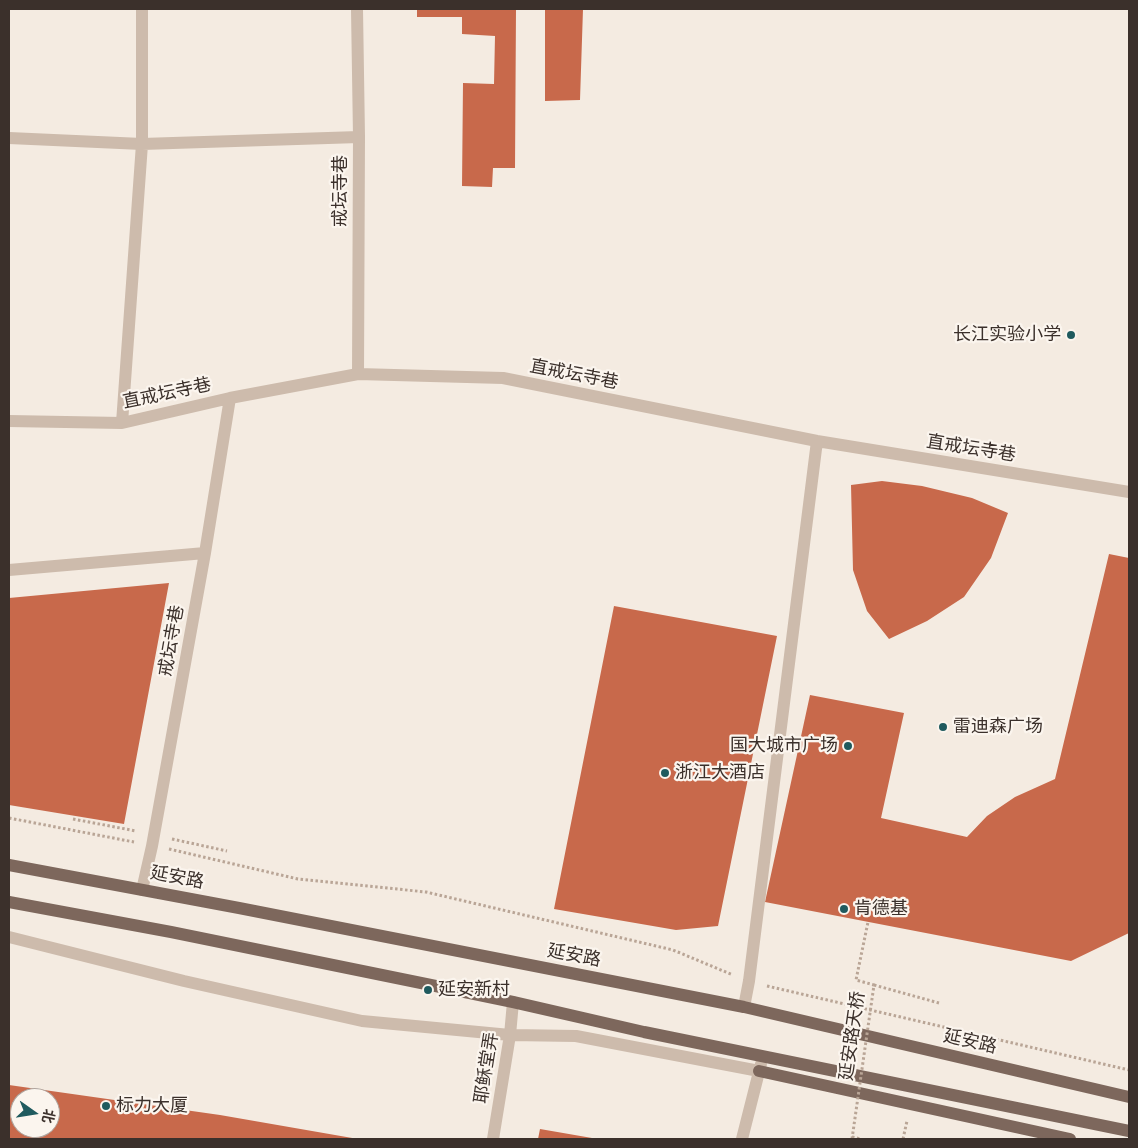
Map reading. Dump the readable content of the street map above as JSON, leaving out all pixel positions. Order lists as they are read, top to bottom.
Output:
{
  "streets": {
    "main road": ["延安路"],
    "street": ["戒坛寺巷", "直戒坛寺巷", "耶稣堂弄"],
    "path": ["延安路天桥"]
  },
  "crossings": [
    ["戒坛寺巷", "直戒坛寺巷"],
    ["戒坛寺巷", "延安路"]
  ],
  "places": [
    "长江实验小学",
    "雷迪森广场",
    "国大城市广场",
    "浙江大酒店",
    "肯德基",
    "延安新村",
    "标力大厦"
  ],
  "north": "right"
}
